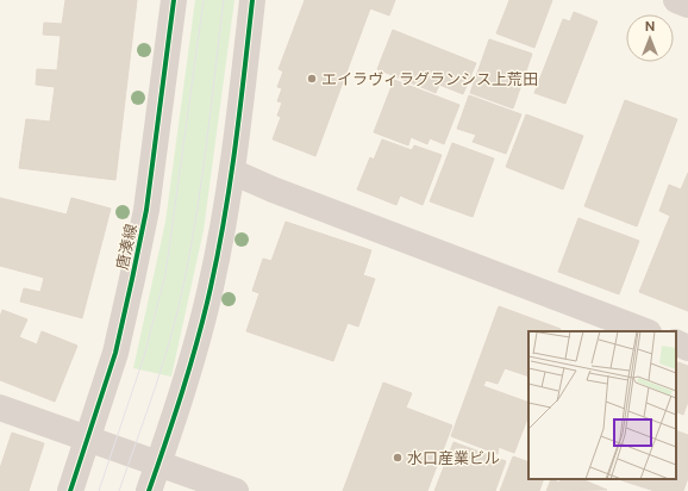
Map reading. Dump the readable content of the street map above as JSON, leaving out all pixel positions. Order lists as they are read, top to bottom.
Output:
{
  "streets": {
    "street": ["唐湊線"]
  },
  "places": ["エイラヴィラグランシス上荒田", "水口産業ビル"],
  "north": "top"
}
